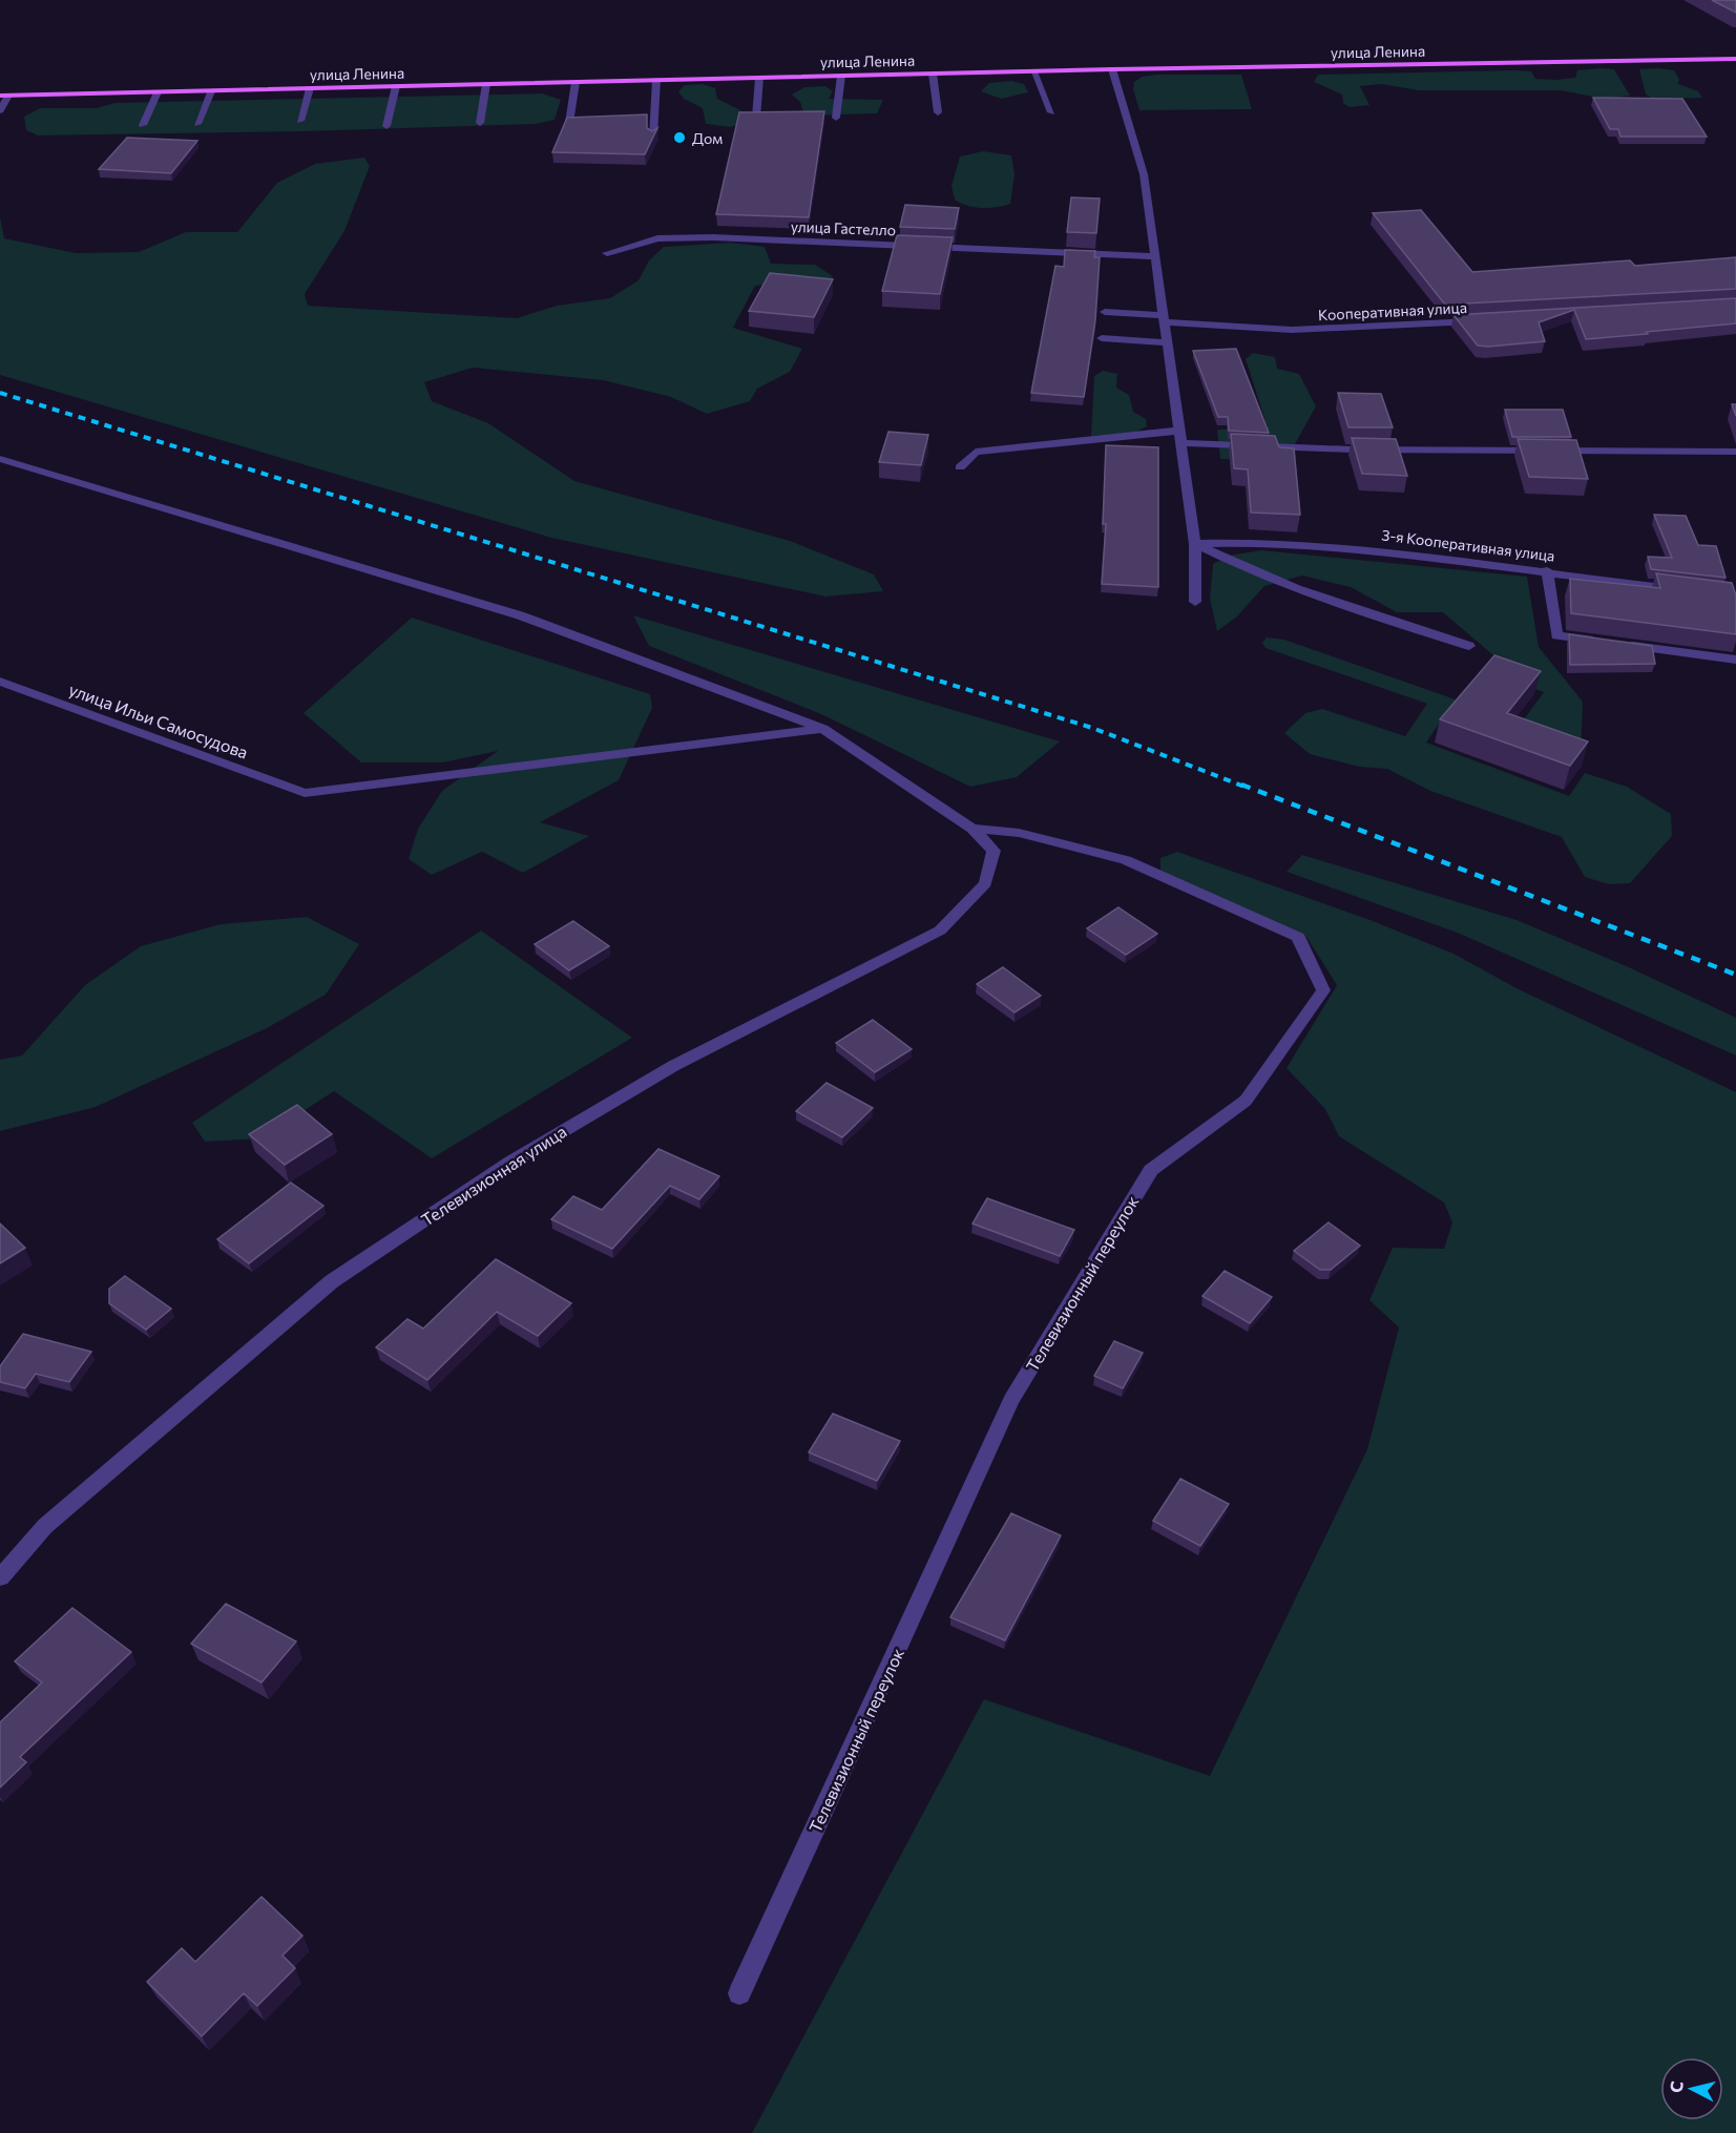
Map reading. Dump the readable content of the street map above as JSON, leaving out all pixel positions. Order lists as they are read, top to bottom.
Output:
{
  "streets": {
    "main road": ["улица Ленина"],
    "street": [
      "улица Гастелло",
      "Кооперативная улица",
      "3-я Кооперативная улица",
      "улица Ильи Самосудова",
      "Телевизионная улица",
      "Телевизионный переулок"
    ]
  },
  "crossings": [
    ["Телевизионная улица", "Телевизионный переулок"]
  ],
  "places": ["Дом"],
  "north": "left"
}
